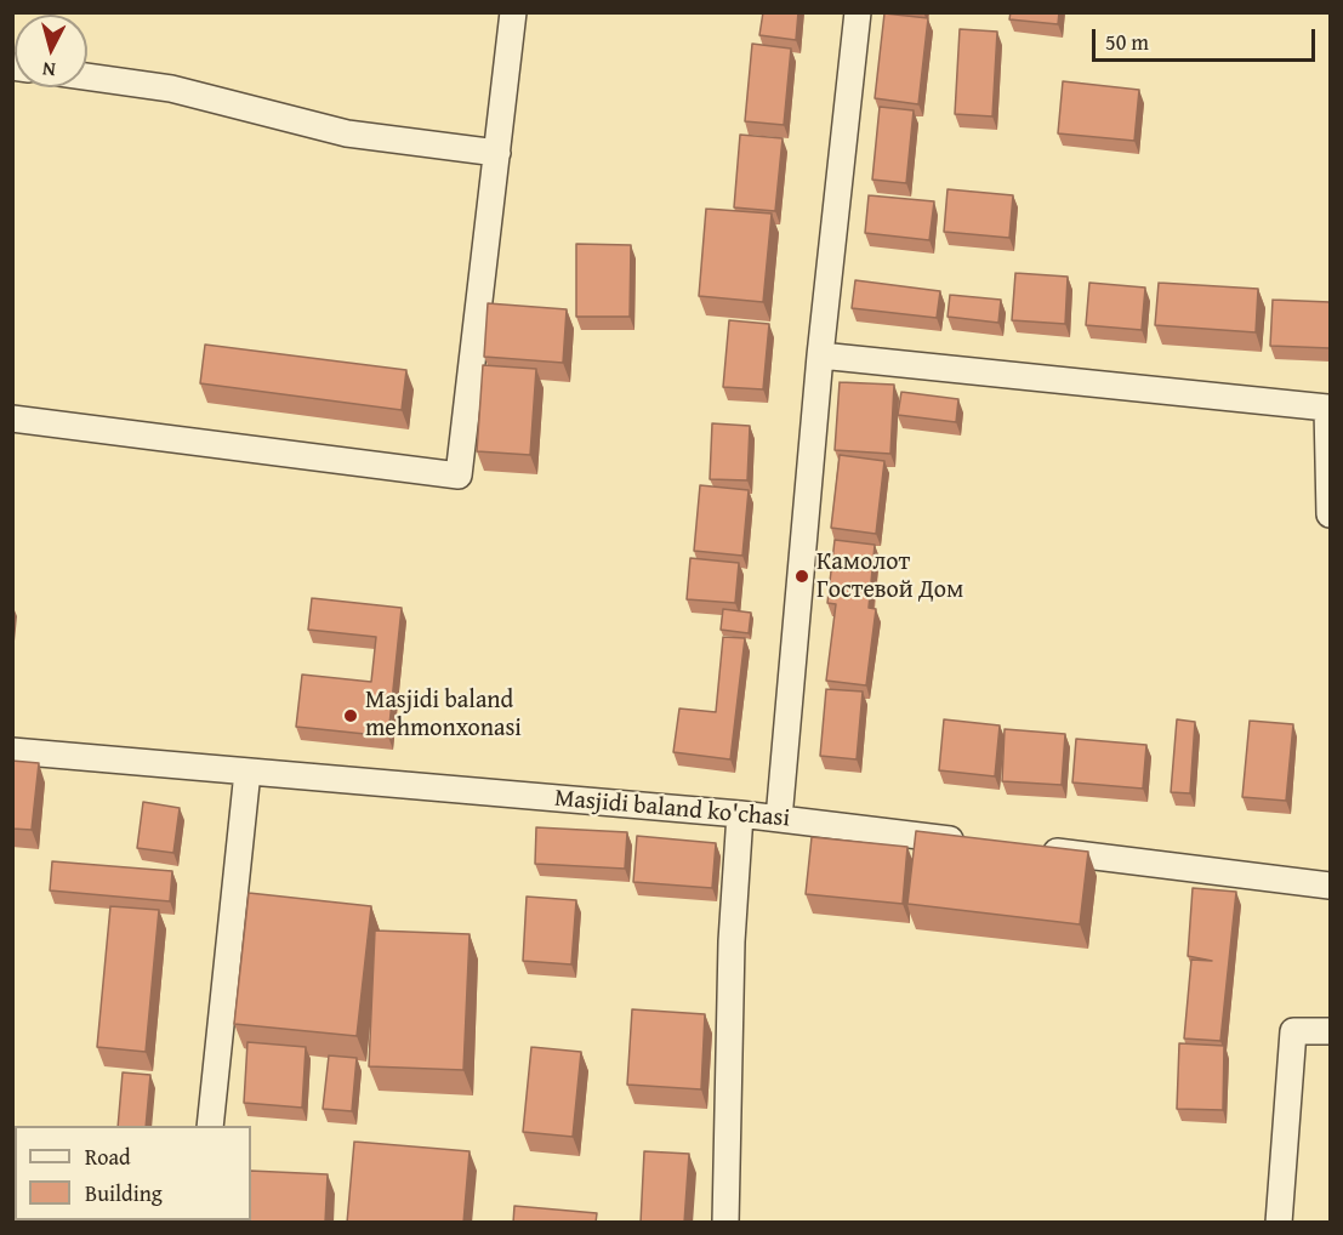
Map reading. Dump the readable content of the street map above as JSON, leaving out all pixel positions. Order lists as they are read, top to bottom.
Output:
{
  "streets": {
    "street": ["Masjidi baland ko'chasi"]
  },
  "places": ["Камолот Гостевой Дом", "Masjidi baland mehmonxonasi"],
  "legend": ["Road", "Building"],
  "scale_bar": "50 m",
  "north": "bottom"
}
